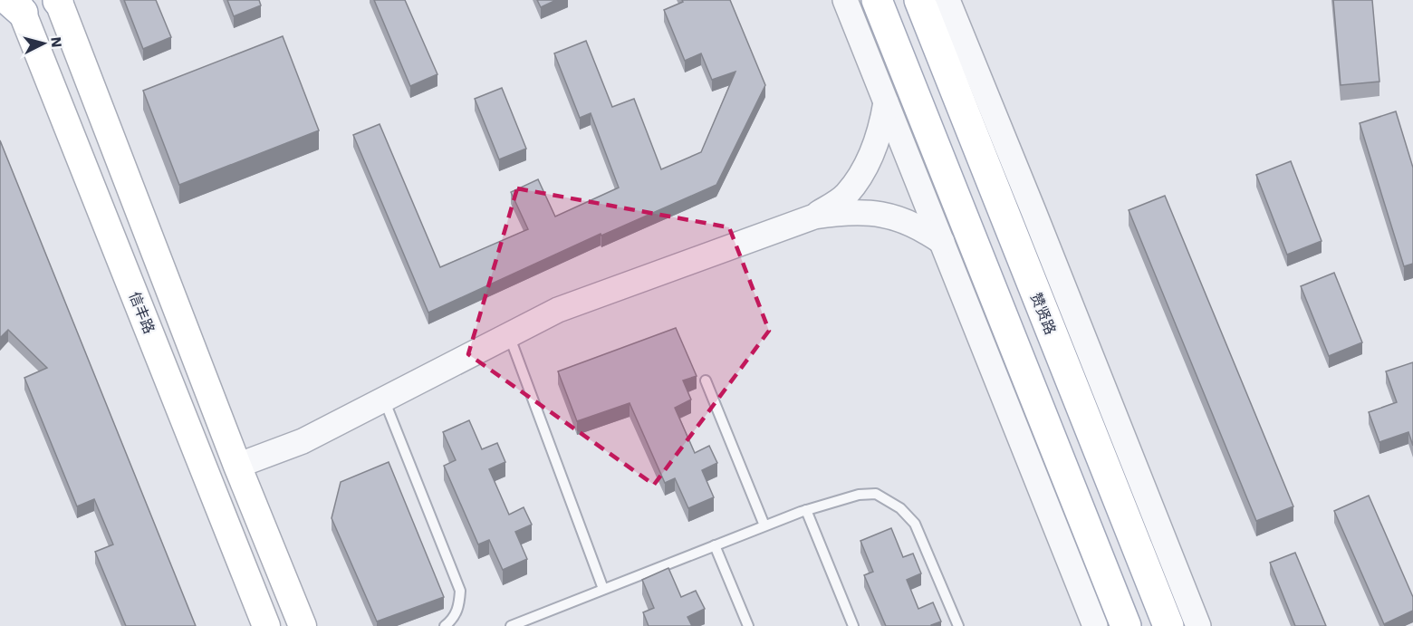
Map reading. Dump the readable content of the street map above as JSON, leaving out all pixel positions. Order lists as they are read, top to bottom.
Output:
{
  "streets": {
    "main road": ["信丰路", "赞贤路"]
  },
  "north": "right"
}
